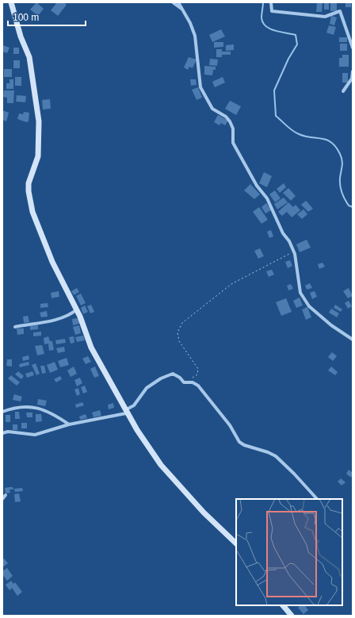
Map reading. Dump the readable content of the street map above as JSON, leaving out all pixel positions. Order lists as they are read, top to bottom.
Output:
{
  "scale_bar": "100 m"
}
